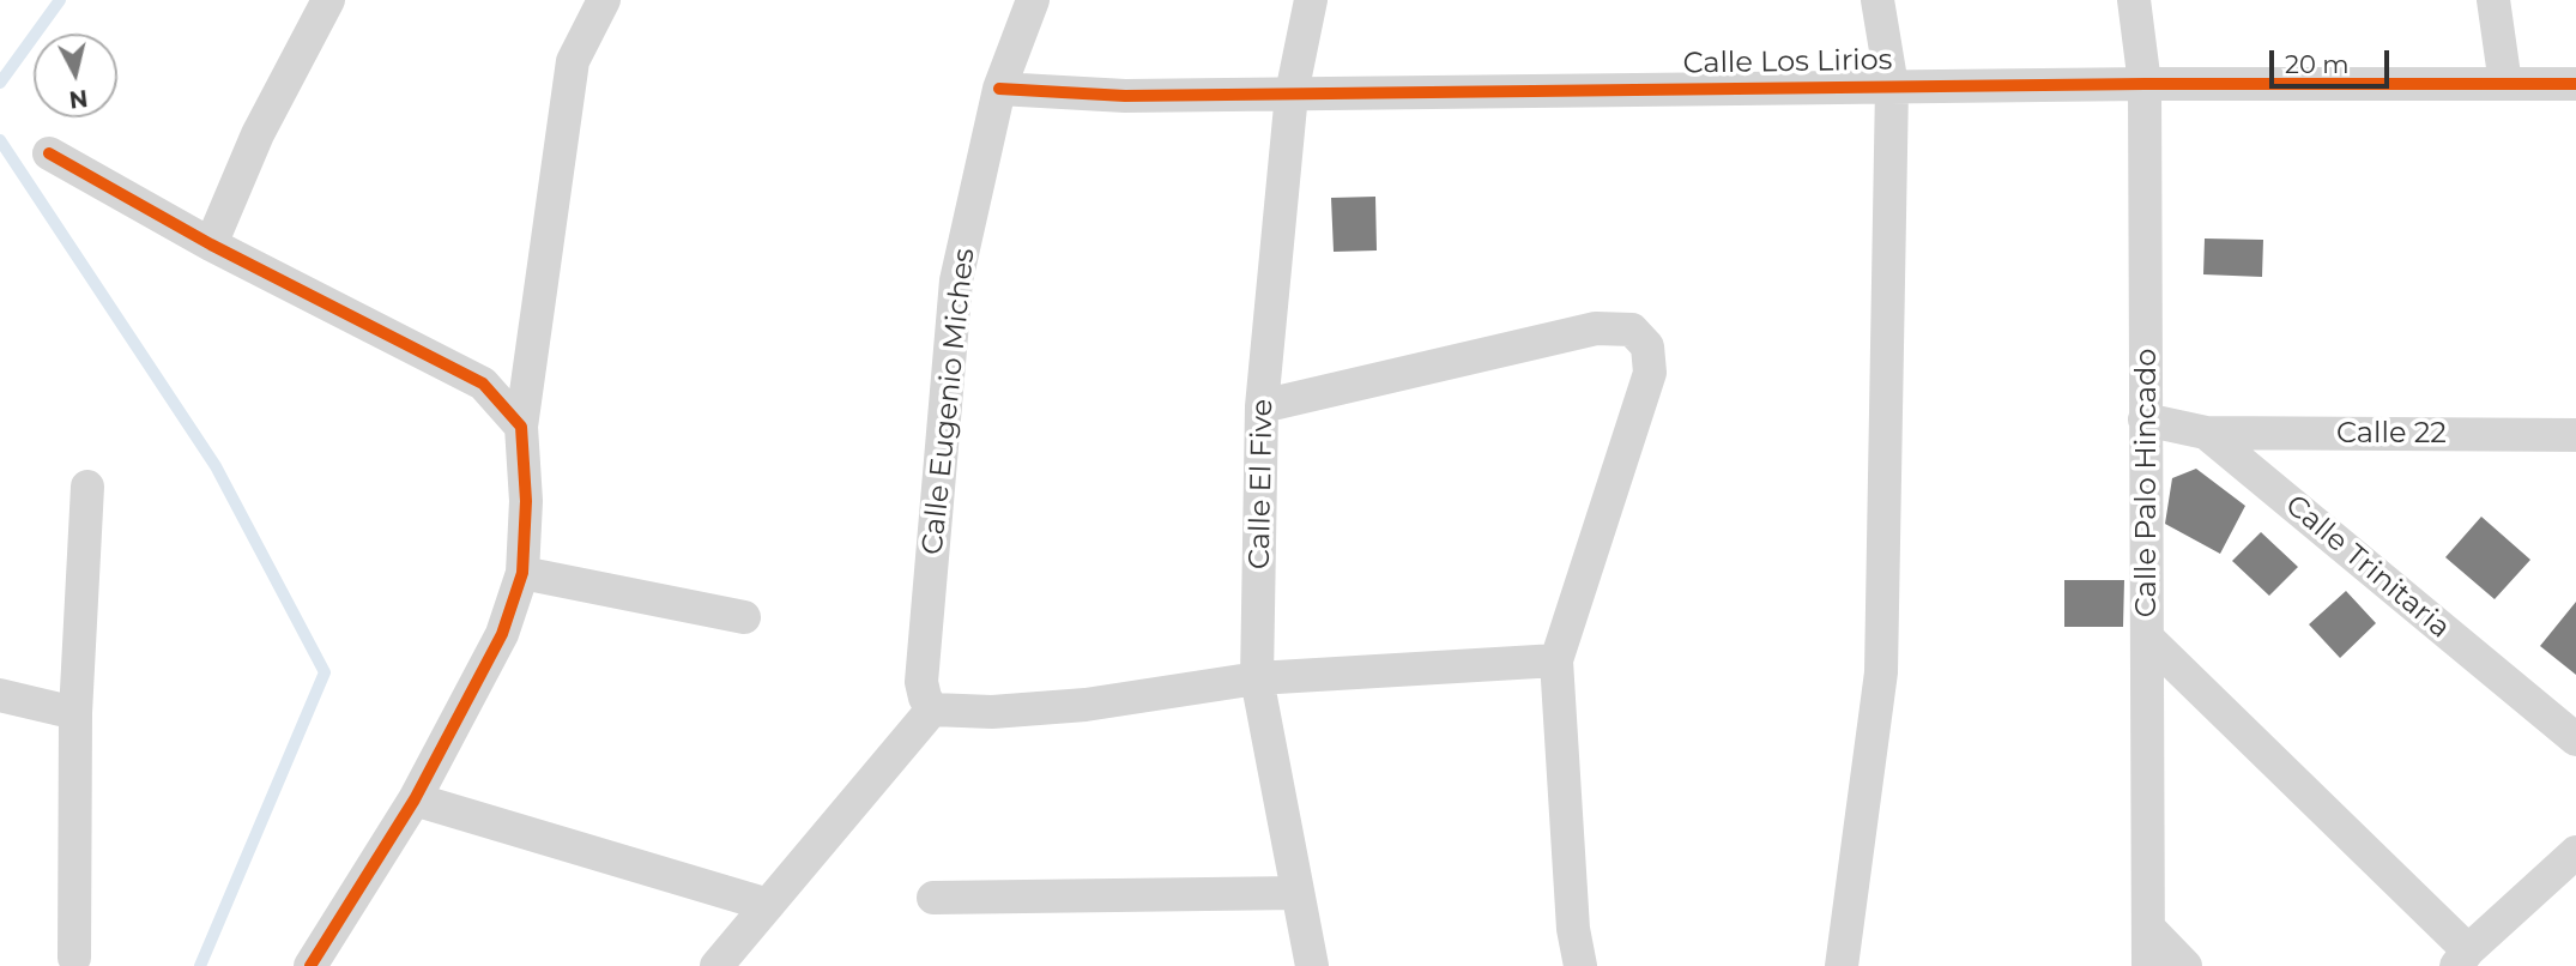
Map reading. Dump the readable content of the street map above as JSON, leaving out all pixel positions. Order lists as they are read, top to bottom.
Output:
{
  "streets": {
    "street": [
      "Calle Los Lirios",
      "Calle Eugenio Miches",
      "Calle 22",
      "Calle Palo Hincado",
      "Calle El Five",
      "Calle Trinitaria"
    ]
  },
  "crossings": [
    ["Calle Los Lirios", "Calle Eugenio Miches"],
    ["Calle Los Lirios", "Calle Palo Hincado"],
    ["Calle Los Lirios", "Calle El Five"],
    ["Calle 22", "Calle Trinitaria"],
    ["Calle Palo Hincado", "Calle Trinitaria"]
  ],
  "scale_bar": "20 m",
  "north": "bottom"
}
